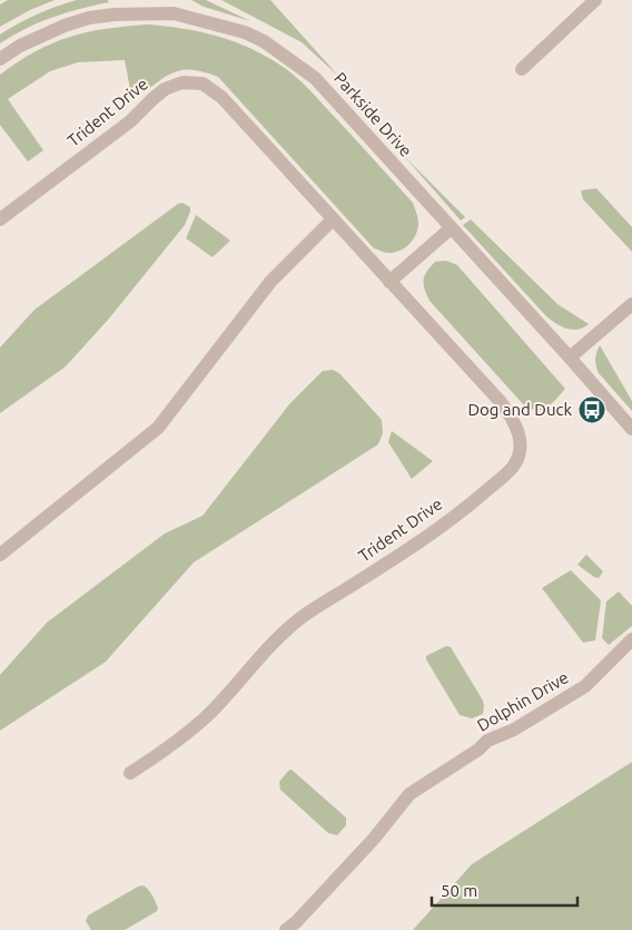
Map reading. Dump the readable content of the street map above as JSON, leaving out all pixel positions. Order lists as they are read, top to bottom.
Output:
{
  "streets": {
    "street": ["Trident Drive", "Parkside Drive", "Dolphin Drive"]
  },
  "places": {
    "bus stop": ["Dog and Duck"]
  },
  "scale_bar": "50 m"
}
